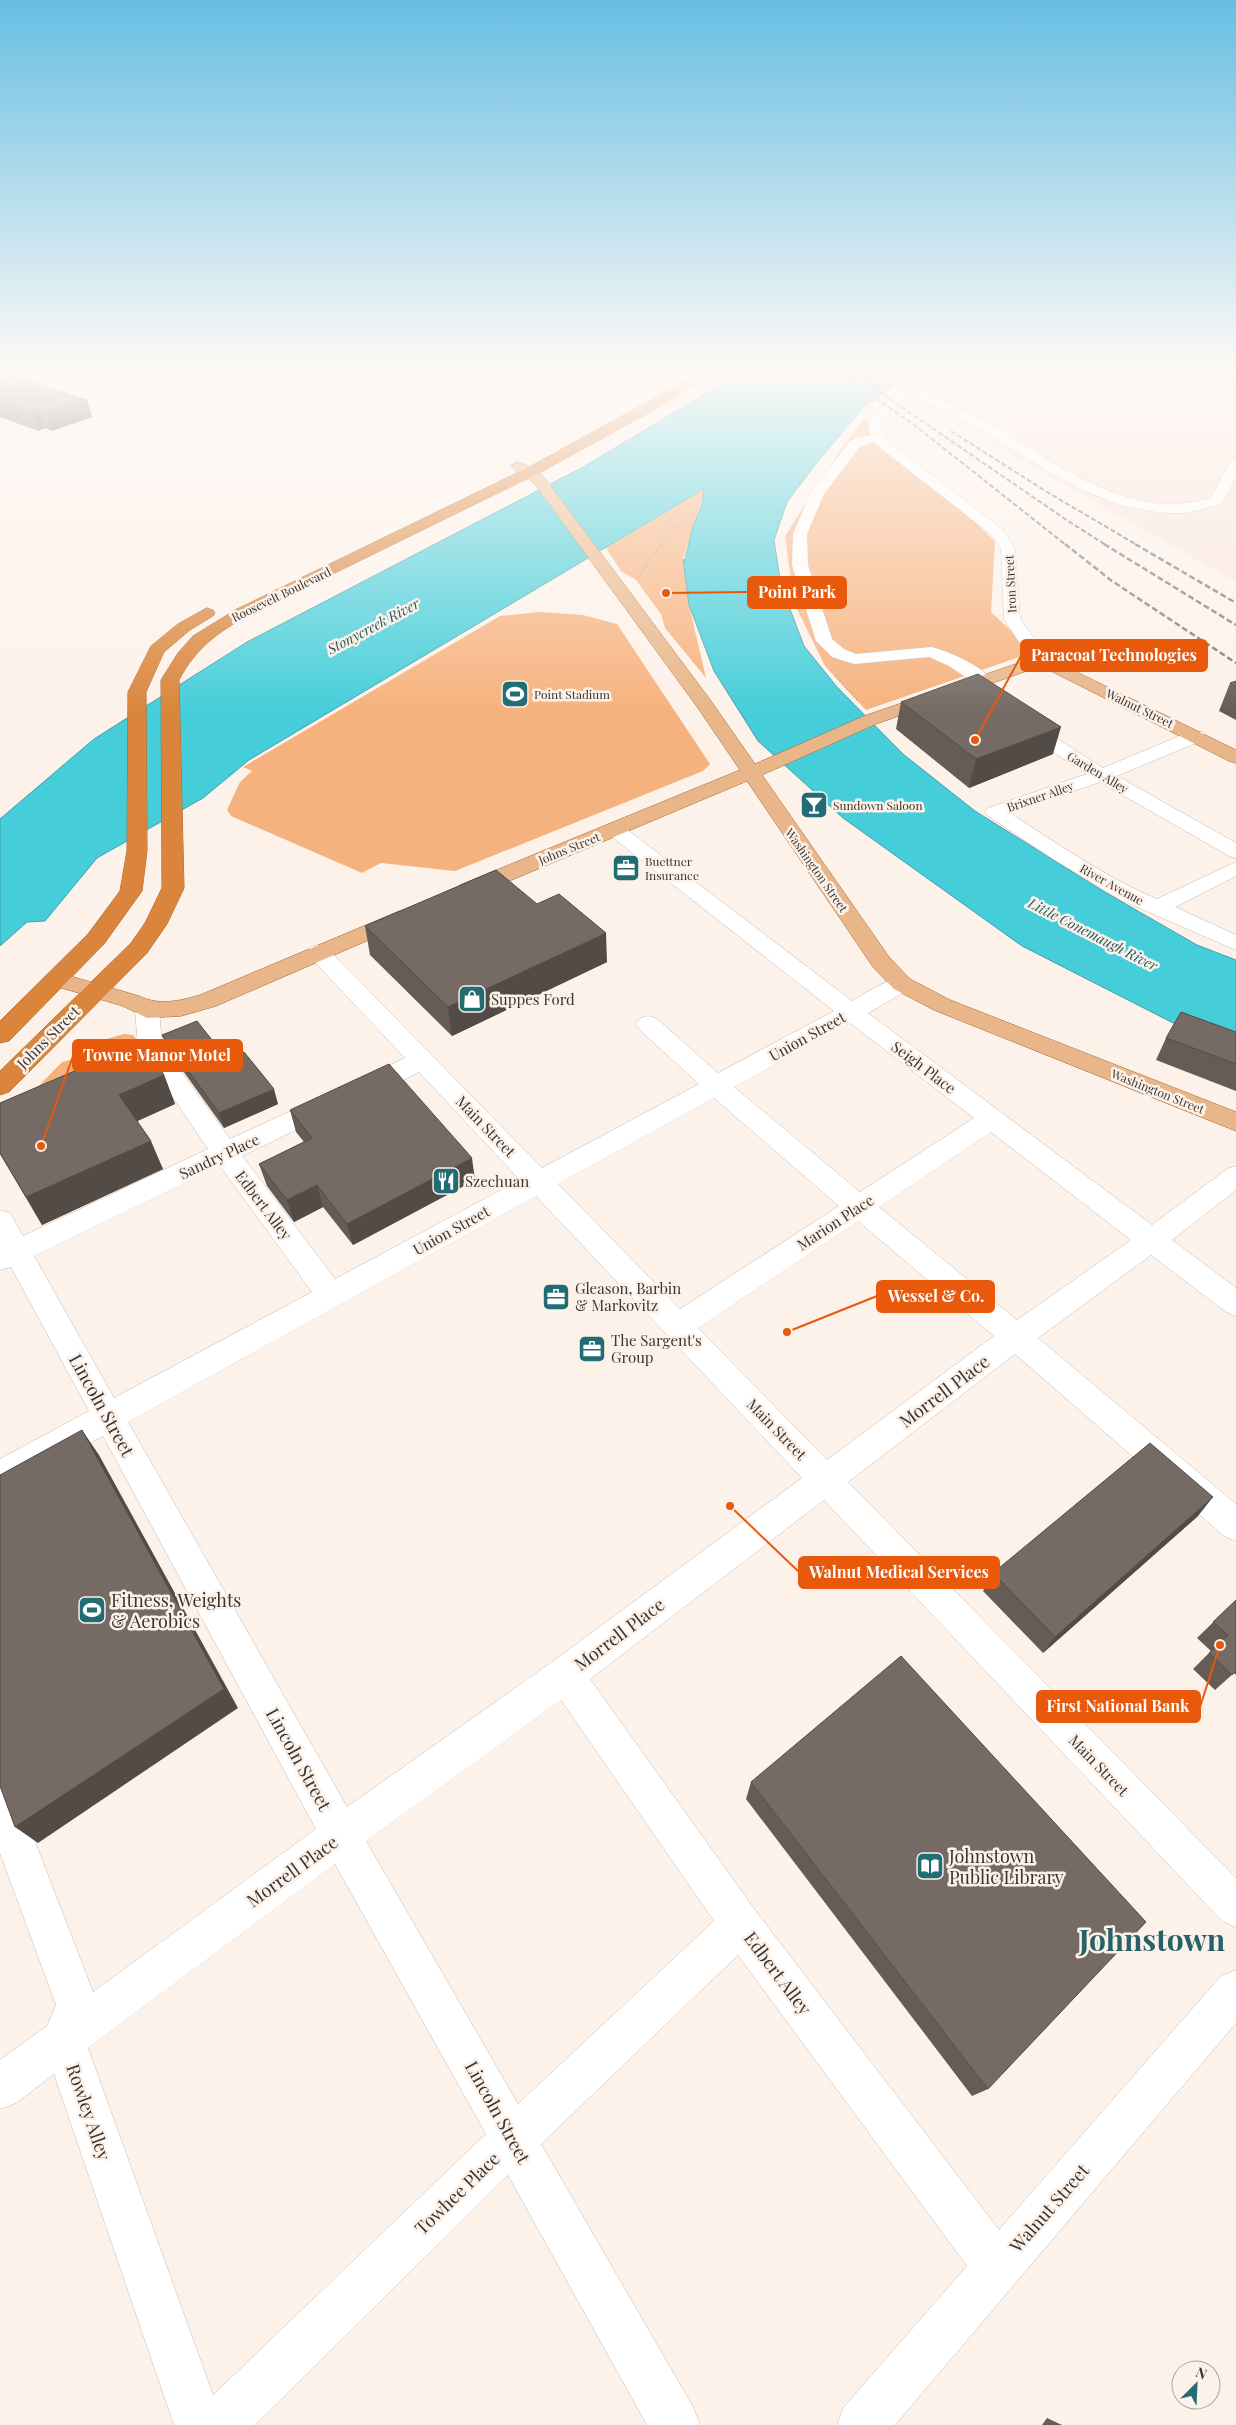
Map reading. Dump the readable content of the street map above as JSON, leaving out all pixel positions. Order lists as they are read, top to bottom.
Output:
{
  "streets": {
    "highway": ["Roosevelt Boulevard", "Johns Street"],
    "main road": ["Walnut Street", "Washington Street"],
    "street": [
      "Iron Street",
      "Garden Alley",
      "Brixner Alley",
      "River Avenue",
      "Union Street",
      "Seigh Place",
      "Main Street",
      "Sandry Place",
      "Edbert Alley",
      "Marion Place",
      "Morrell Place",
      "Lincoln Street",
      "Rowley Alley",
      "Towhee Place"
    ]
  },
  "crossings": [
    ["Iron Street", "Walnut Street"],
    ["Iron Street", "Johns Street"],
    ["Roosevelt Boulevard", "Johns Street"],
    ["Walnut Street", "Brixner Alley"],
    ["Walnut Street", "Johns Street"],
    ["Walnut Street", "Edbert Alley"],
    ["Garden Alley", "Brixner Alley"],
    ["Brixner Alley", "River Avenue"],
    ["Johns Street", "Washington Street"],
    ["Johns Street", "Seigh Place"],
    ["Johns Street", "Main Street"],
    ["Johns Street", "Edbert Alley"],
    ["Washington Street", "Union Street"],
    ["Union Street", "Seigh Place"],
    ["Union Street", "Main Street"],
    ["Union Street", "Edbert Alley"],
    ["Union Street", "Lincoln Street"],
    ["Seigh Place", "Marion Place"],
    ["Seigh Place", "Morrell Place"],
    ["Main Street", "Sandry Place"],
    ["Main Street", "Marion Place"],
    ["Main Street", "Morrell Place"],
    ["Sandry Place", "Edbert Alley"],
    ["Sandry Place", "Lincoln Street"],
    ["Edbert Alley", "Morrell Place"],
    ["Edbert Alley", "Towhee Place"],
    ["Morrell Place", "Lincoln Street"],
    ["Morrell Place", "Rowley Alley"],
    ["Lincoln Street", "Towhee Place"]
  ],
  "districts": ["Johnstown"],
  "water": ["Stonycreek River", "Little Conemaugh River"],
  "places": {
    "other": [
      "Point Park",
      "Paracoat Technologies",
      "Towne Manor Motel",
      "Wessel & Co.",
      "Walnut Medical Services",
      "First National Bank"
    ],
    "sports": ["Point Stadium", "Fitness, Weights & Aerobics"],
    "bar": ["Sundown Saloon"],
    "office": ["Buettner Insurance", "Gleason, Barbin & Markovitz", "The Sargent's Group"],
    "shop": ["Suppes Ford"],
    "restaurant": ["Szechuan"],
    "library": ["Johnstown Public Library"]
  },
  "north": "top right"
}
